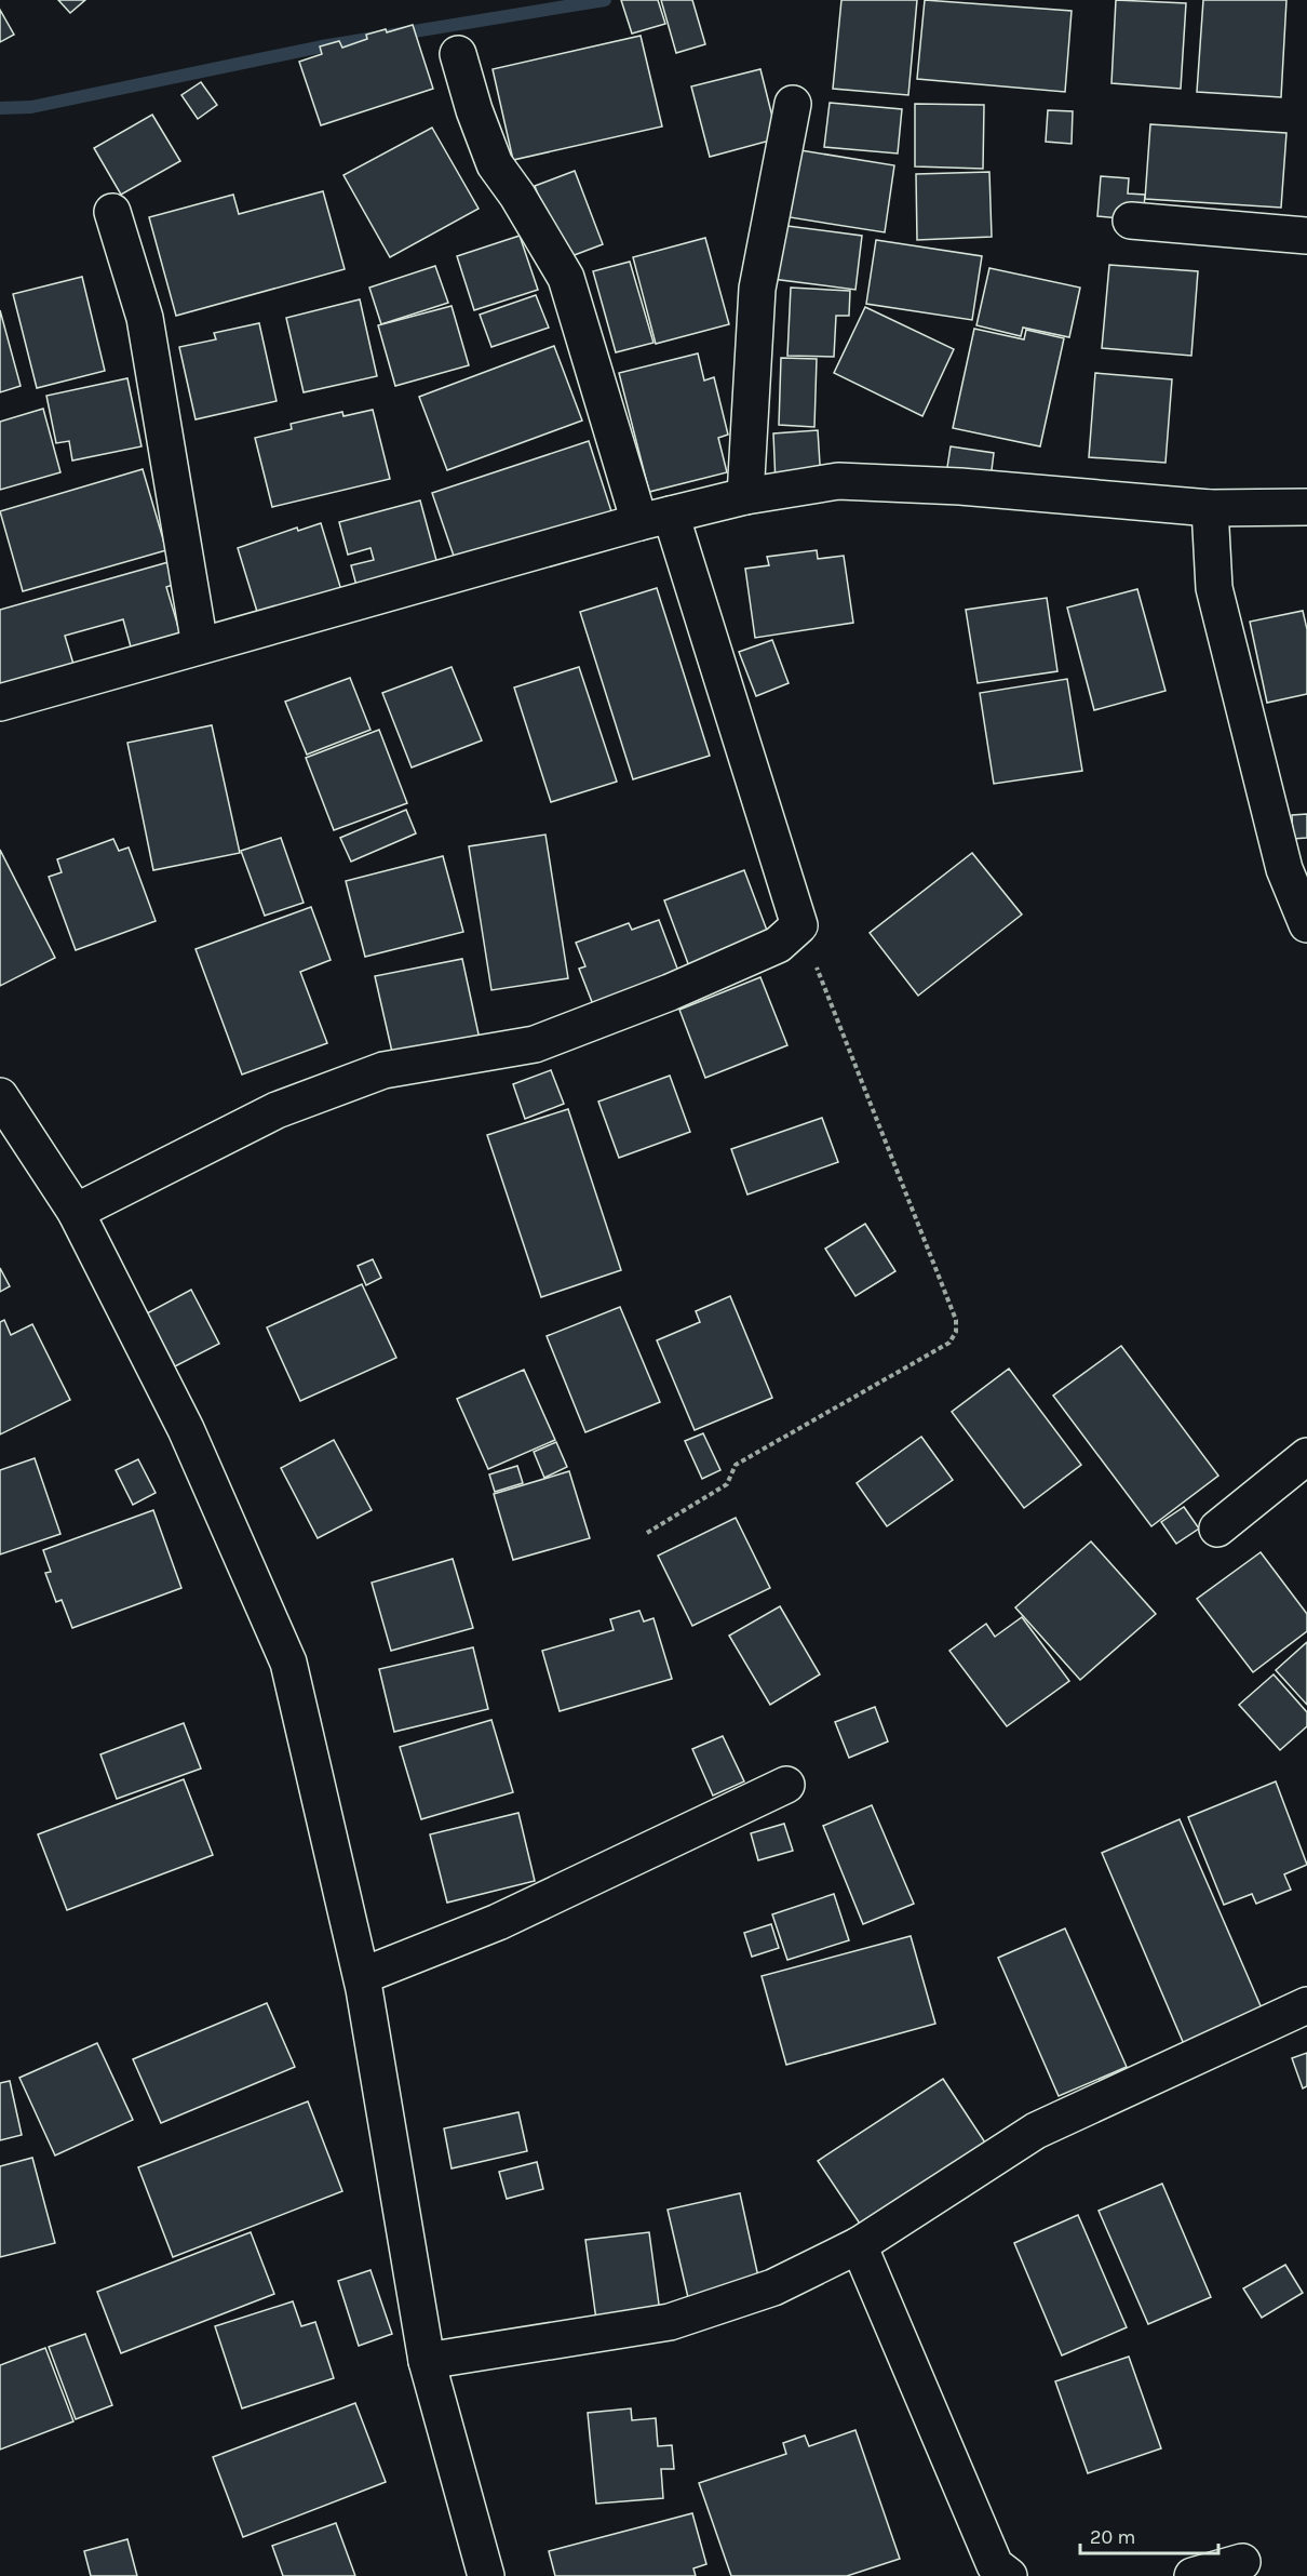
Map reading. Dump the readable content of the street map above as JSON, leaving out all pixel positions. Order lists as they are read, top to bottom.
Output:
{
  "scale_bar": "20 m"
}
